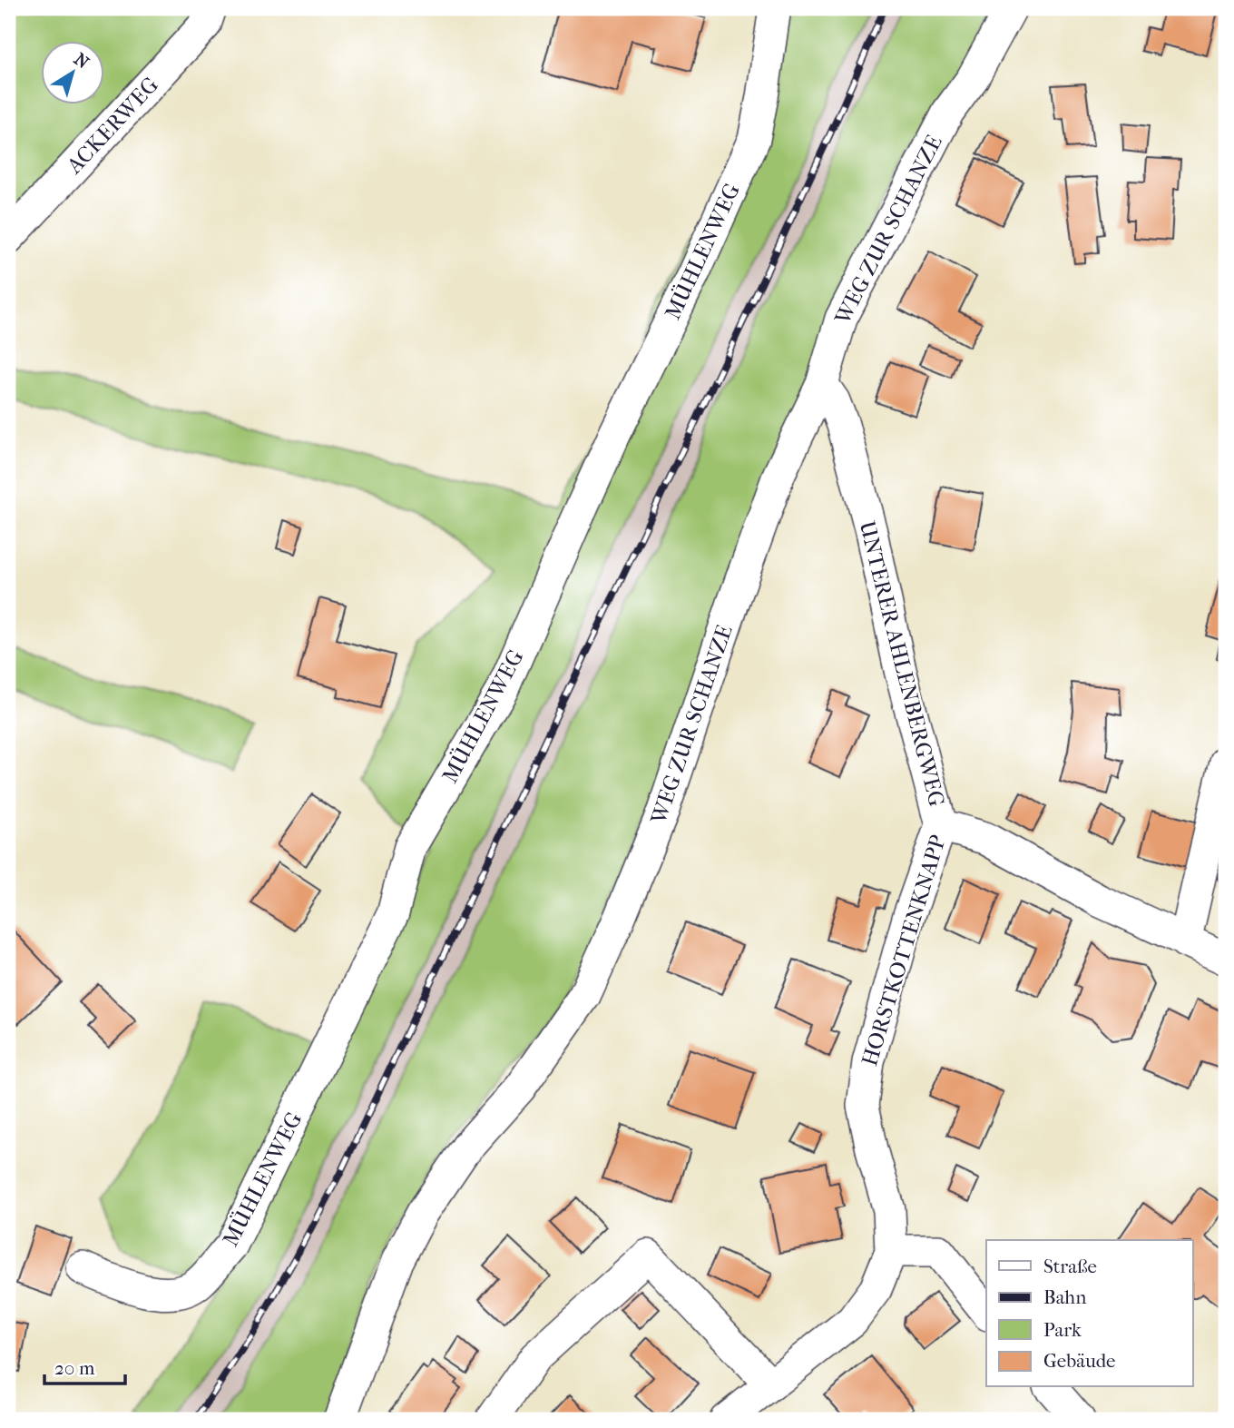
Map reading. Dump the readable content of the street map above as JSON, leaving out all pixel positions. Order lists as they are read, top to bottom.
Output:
{
  "streets": {
    "street": [
      "ACKERWEG",
      "WEG ZUR SCHANZE",
      "MÜHLENWEG",
      "UNTERER AHLENBERGWEG",
      "HORSTKOTTENKNAPP"
    ]
  },
  "crossings": [
    ["WEG ZUR SCHANZE", "UNTERER AHLENBERGWEG"],
    ["UNTERER AHLENBERGWEG", "HORSTKOTTENKNAPP"]
  ],
  "legend": [
    "Straße",
    "Bahn",
    "Park",
    "Gebäude"
  ],
  "scale_bar": "20 m",
  "north": "top right"
}
